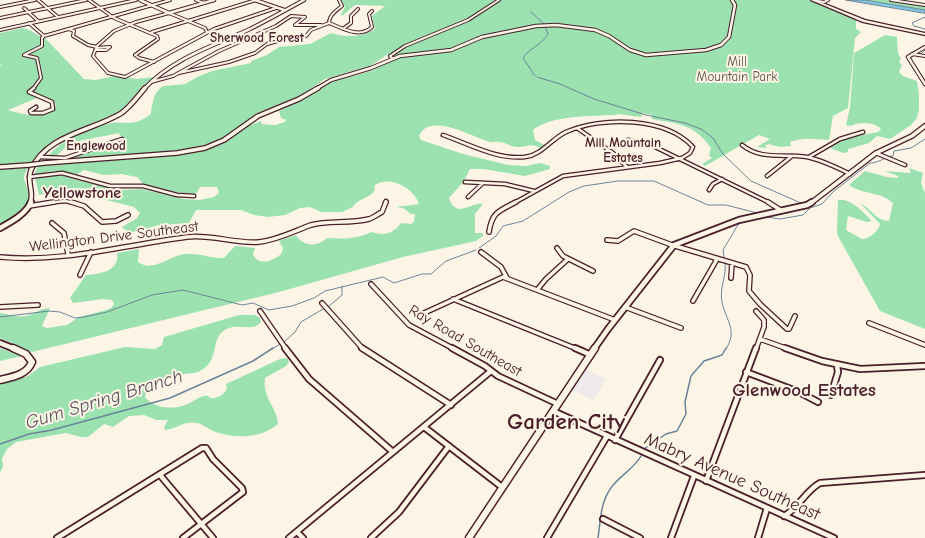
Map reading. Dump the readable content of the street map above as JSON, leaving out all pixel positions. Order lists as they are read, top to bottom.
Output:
{
  "streets": {
    "street": ["Wellington Drive Southeast", "Ray Road Southeast", "Mabry Avenue Southeast"]
  },
  "districts": [
    "Sherwood Forest",
    "Mill Mountain Estates",
    "Englewood",
    "Yellowstone",
    "Glenwood Estates",
    "Garden City"
  ],
  "water": ["Gum Spring Branch"],
  "parks": ["Mill Mountain Park"]
}
